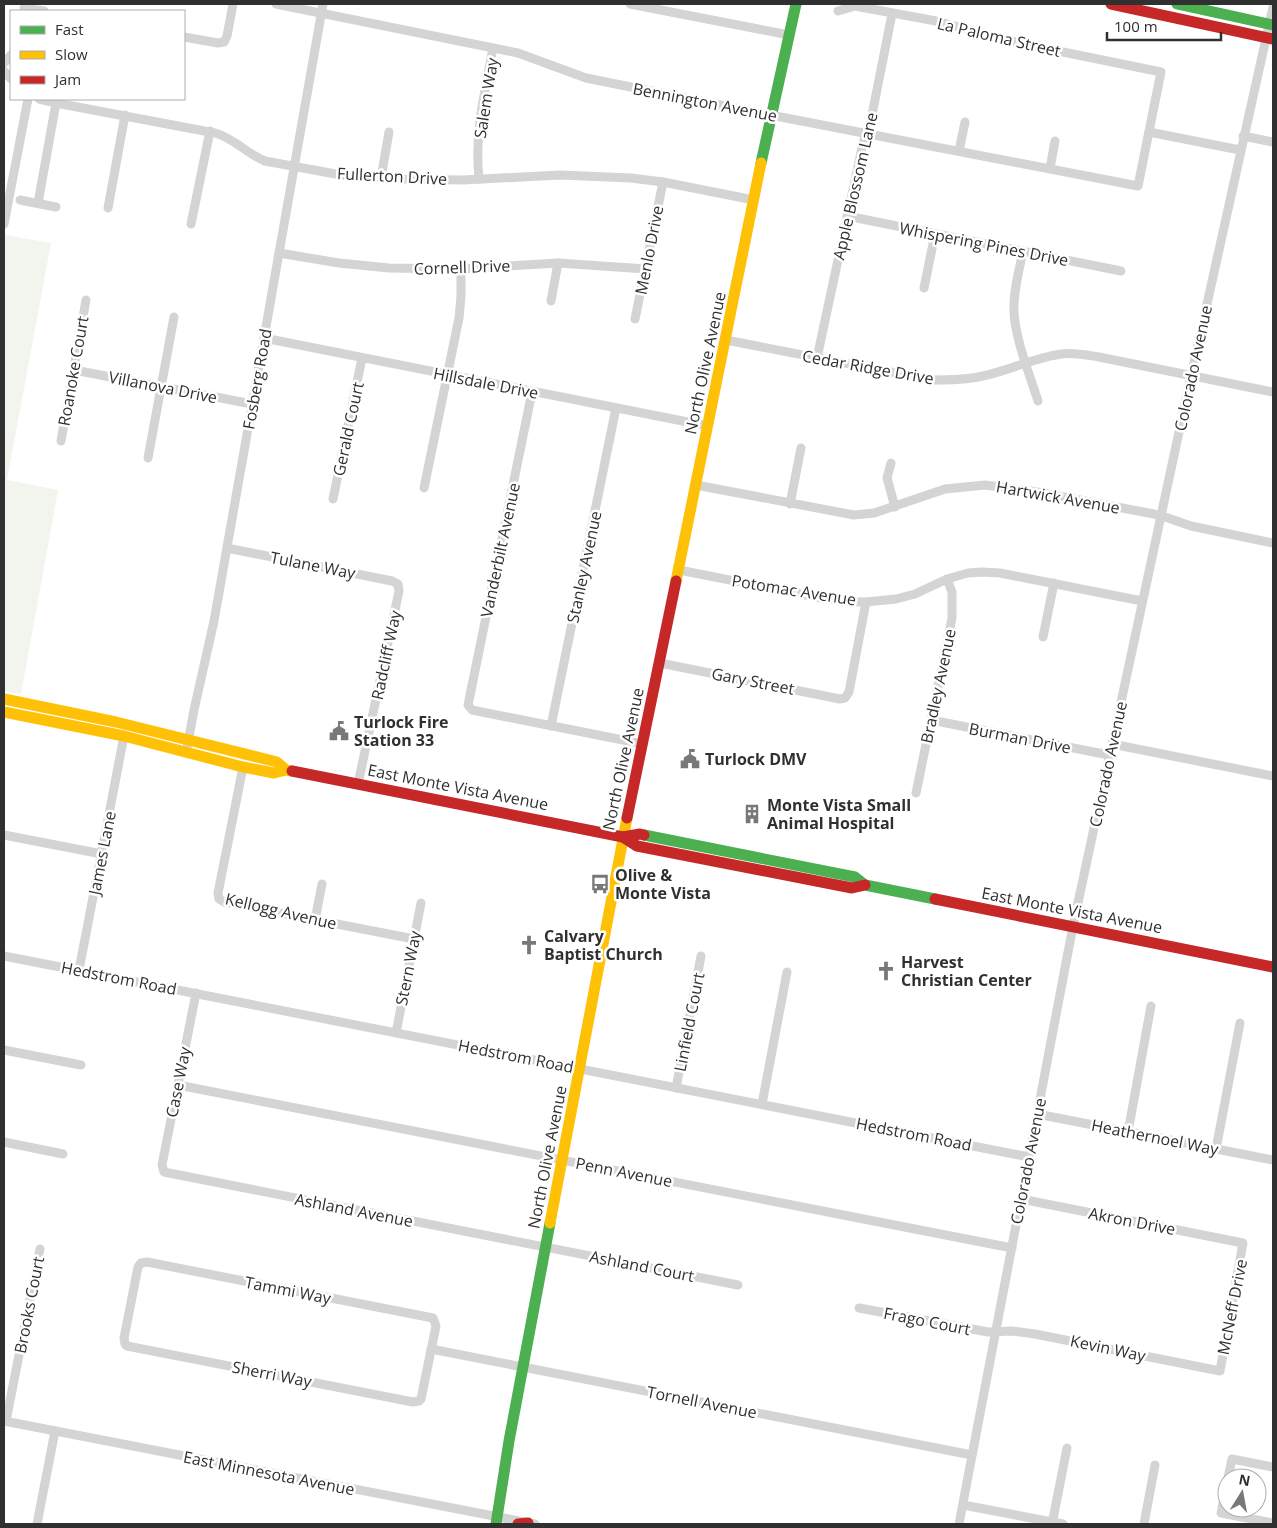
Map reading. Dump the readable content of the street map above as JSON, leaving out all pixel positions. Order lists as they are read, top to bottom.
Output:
{
  "streets": {
    "main road": ["North Olive Avenue", "East Monte Vista Avenue"],
    "street": [
      "La Paloma Street",
      "Salem Way",
      "Bennington Avenue",
      "Fullerton Drive",
      "Apple Blossom Lane",
      "Whispering Pines Drive",
      "Menlo Drive",
      "Cornell Drive",
      "Cedar Ridge Drive",
      "Colorado Avenue",
      "Roanoke Court",
      "Fosberg Road",
      "Hillsdale Drive",
      "Villanova Drive",
      "Gerald Court",
      "Hartwick Avenue",
      "Vanderbilt Avenue",
      "Tulane Way",
      "Stanley Avenue",
      "Potomac Avenue",
      "Radcliff Way",
      "Gary Street",
      "Bradley Avenue",
      "Burman Drive",
      "James Lane",
      "Kellogg Avenue",
      "Stern Way",
      "Hedstrom Road",
      "Linfield Court",
      "Case Way",
      "Heathernoel Way",
      "Penn Avenue",
      "Ashland Avenue",
      "Akron Drive",
      "Ashland Court",
      "Tammi Way",
      "Brooks Court",
      "McNeff Drive",
      "Frago Court",
      "Kevin Way",
      "Sherri Way",
      "Tornell Avenue",
      "East Minnesota Avenue"
    ]
  },
  "crossings": [
    ["La Paloma Street", "Bennington Avenue"],
    ["La Paloma Street", "Apple Blossom Lane"],
    ["Salem Way", "Bennington Avenue"],
    ["Salem Way", "Fullerton Drive"],
    ["Bennington Avenue", "Apple Blossom Lane"],
    ["Bennington Avenue", "North Olive Avenue"],
    ["Bennington Avenue", "Fosberg Road"],
    ["Fullerton Drive", "Menlo Drive"],
    ["Fullerton Drive", "North Olive Avenue"],
    ["Fullerton Drive", "Fosberg Road"],
    ["Apple Blossom Lane", "Whispering Pines Drive"],
    ["Apple Blossom Lane", "Cedar Ridge Drive"],
    ["Menlo Drive", "Cornell Drive"],
    ["Cornell Drive", "Fosberg Road"],
    ["North Olive Avenue", "Cedar Ridge Drive"],
    ["North Olive Avenue", "Hillsdale Drive"],
    ["North Olive Avenue", "Hartwick Avenue"],
    ["North Olive Avenue", "Potomac Avenue"],
    ["North Olive Avenue", "Gary Street"],
    ["North Olive Avenue", "East Monte Vista Avenue"],
    ["North Olive Avenue", "Hedstrom Road"],
    ["North Olive Avenue", "Penn Avenue"],
    ["North Olive Avenue", "Ashland Avenue"],
    ["North Olive Avenue", "Ashland Court"],
    ["North Olive Avenue", "Tornell Avenue"],
    ["North Olive Avenue", "East Minnesota Avenue"],
    ["Cedar Ridge Drive", "Colorado Avenue"],
    ["Colorado Avenue", "Hartwick Avenue"],
    ["Colorado Avenue", "Potomac Avenue"],
    ["Colorado Avenue", "Burman Drive"],
    ["Colorado Avenue", "East Monte Vista Avenue"],
    ["Colorado Avenue", "Hedstrom Road"],
    ["Colorado Avenue", "Heathernoel Way"],
    ["Colorado Avenue", "Penn Avenue"],
    ["Colorado Avenue", "Akron Drive"],
    ["Colorado Avenue", "Frago Court"],
    ["Colorado Avenue", "Kevin Way"],
    ["Colorado Avenue", "Tornell Avenue"],
    ["Roanoke Court", "Villanova Drive"],
    ["Fosberg Road", "Hillsdale Drive"],
    ["Fosberg Road", "Villanova Drive"],
    ["Fosberg Road", "Tulane Way"],
    ["Fosberg Road", "East Monte Vista Avenue"],
    ["Hillsdale Drive", "Gerald Court"],
    ["Hillsdale Drive", "Vanderbilt Avenue"],
    ["Hillsdale Drive", "Stanley Avenue"],
    ["Vanderbilt Avenue", "Stanley Avenue"],
    ["Tulane Way", "Radcliff Way"],
    ["Potomac Avenue", "Gary Street"],
    ["Potomac Avenue", "Bradley Avenue"],
    ["Radcliff Way", "East Monte Vista Avenue"],
    ["Bradley Avenue", "Burman Drive"],
    ["East Monte Vista Avenue", "James Lane"],
    ["East Monte Vista Avenue", "Kellogg Avenue"],
    ["James Lane", "Hedstrom Road"],
    ["Kellogg Avenue", "Stern Way"],
    ["Stern Way", "Hedstrom Road"],
    ["Hedstrom Road", "Linfield Court"],
    ["Hedstrom Road", "Case Way"],
    ["Case Way", "Penn Avenue"],
    ["Case Way", "Ashland Avenue"],
    ["Ashland Avenue", "Ashland Court"],
    ["Akron Drive", "McNeff Drive"],
    ["Tammi Way", "Sherri Way"],
    ["Tammi Way", "Tornell Avenue"],
    ["Brooks Court", "East Minnesota Avenue"],
    ["McNeff Drive", "Kevin Way"],
    ["Frago Court", "Kevin Way"],
    ["Sherri Way", "Tornell Avenue"]
  ],
  "places": {
    "public building": ["Turlock Fire Station 33", "Turlock DMV"],
    "building": ["Monte Vista Small Animal Hospital"],
    "bus stop": ["Olive & Monte Vista"],
    "church": ["Calvary Baptist Church", "Harvest Christian Center"]
  },
  "legend": ["Fast", "Slow", "Jam"],
  "scale_bar": "100 m",
  "north": "top"
}
